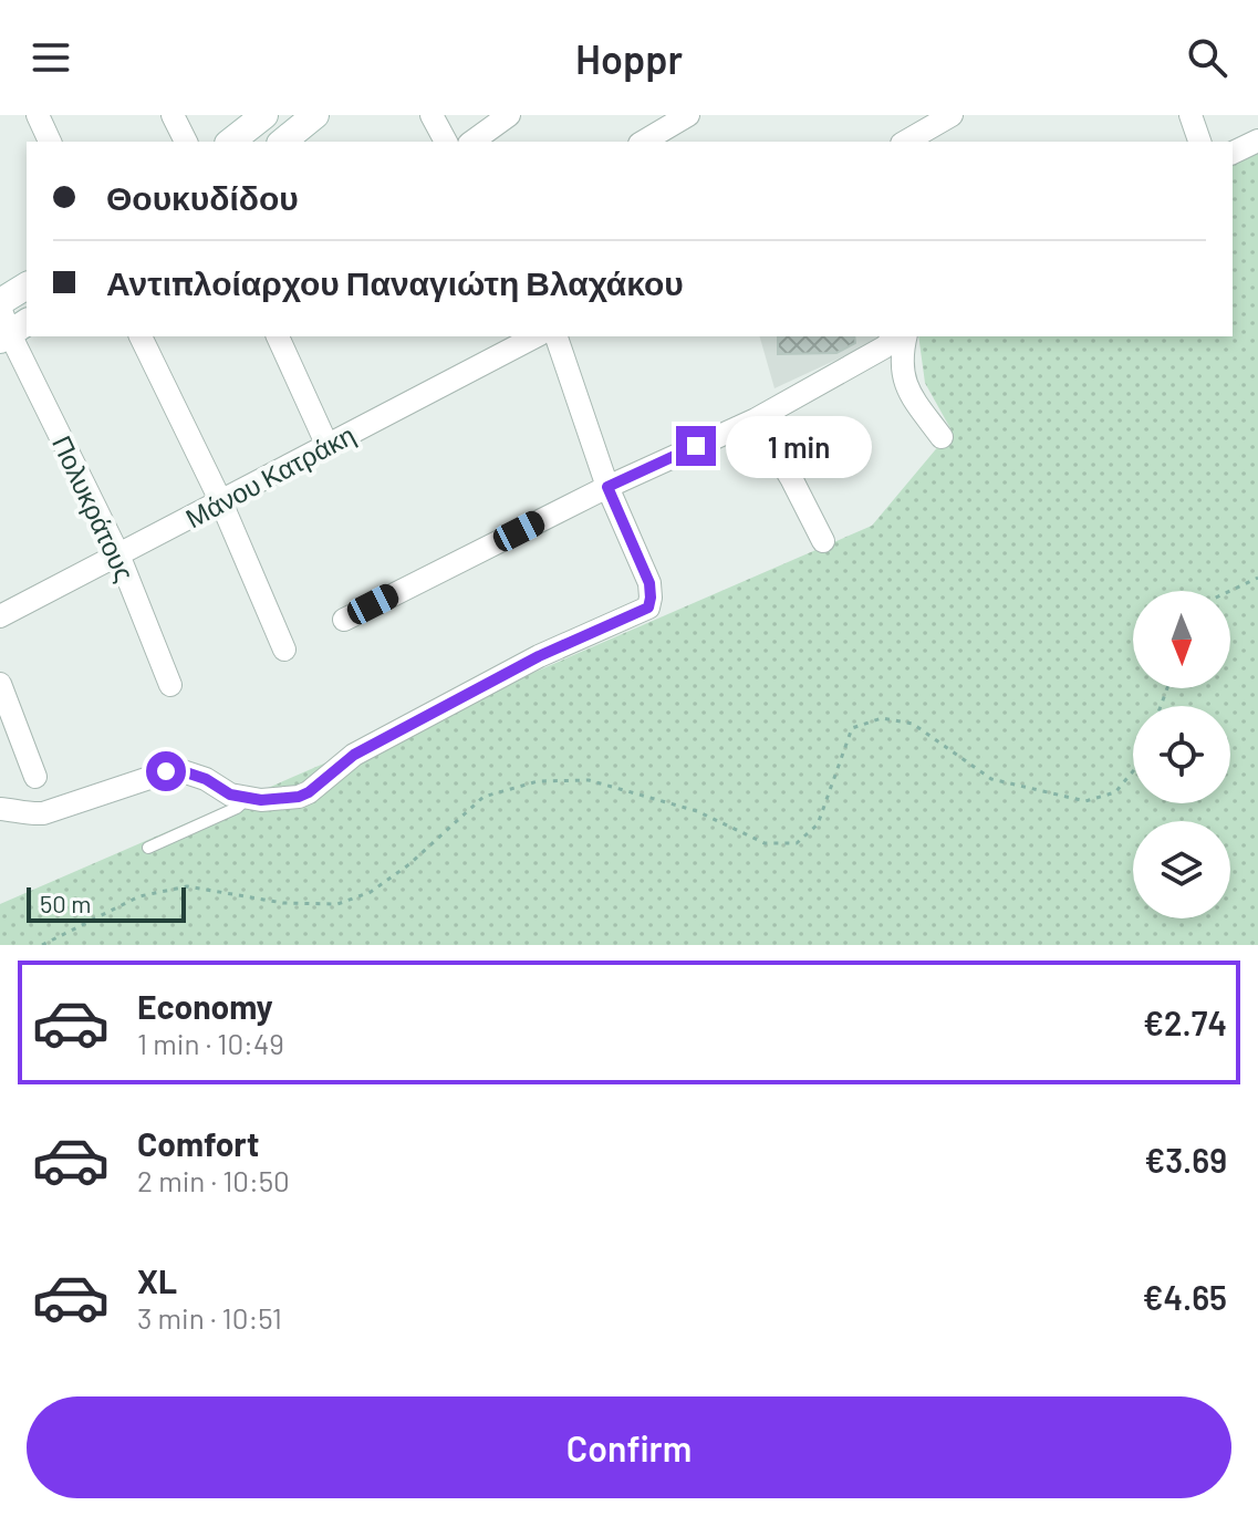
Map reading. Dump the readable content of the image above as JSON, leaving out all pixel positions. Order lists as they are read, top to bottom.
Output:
{
  "streets": {
    "street": ["Μάνου Κατράκη", "Πολυκράτους"]
  },
  "crossings": [
    ["Μάνου Κατράκη", "Πολυκράτους"]
  ],
  "scale_bar": "50 m",
  "north": "bottom",
  "page": {
    "header": "Hoppr",
    "banner": ["Θουκυδίδου", "Αντιπλοίαρχου Παναγιώτη Βλαχάκου"],
    "bubble": "1 min",
    "scale": "50 m",
    "list": [
      {
        "name": "Economy",
        "note": "1 min · 10:49",
        "value": "€2.74"
      },
      {
        "name": "Comfort",
        "note": "2 min · 10:50",
        "value": "€3.69"
      },
      {
        "name": "XL",
        "note": "3 min · 10:51",
        "value": "€4.65"
      }
    ],
    "buttons": "Confirm"
  }
}
